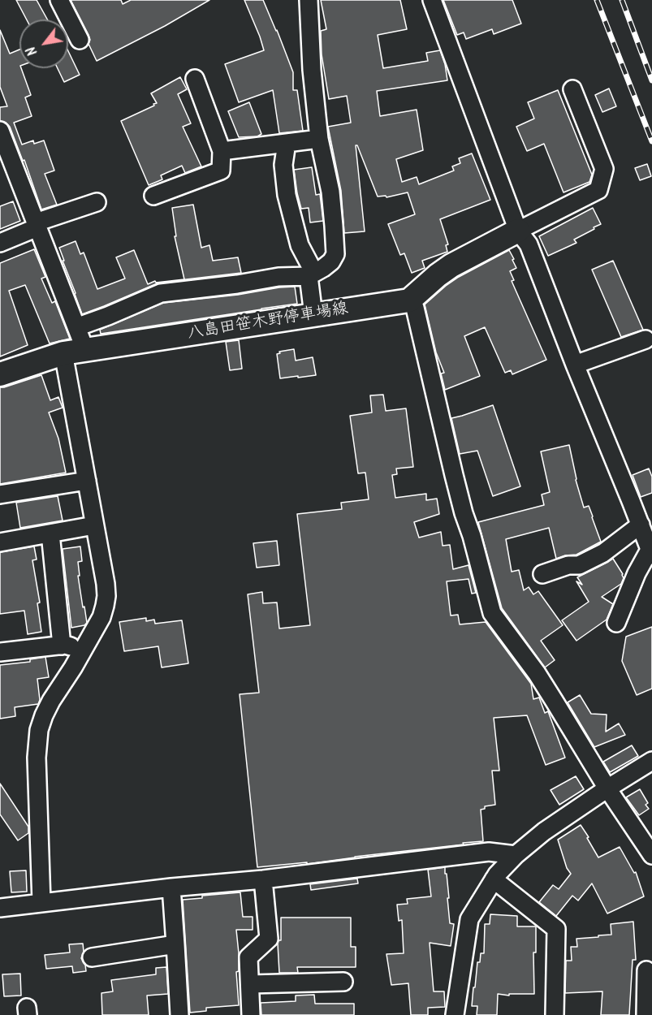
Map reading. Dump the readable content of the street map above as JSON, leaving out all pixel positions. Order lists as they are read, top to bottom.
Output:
{
  "streets": {
    "main road": ["八島田笹木野停車場線"]
  },
  "north": "bottom left"
}
